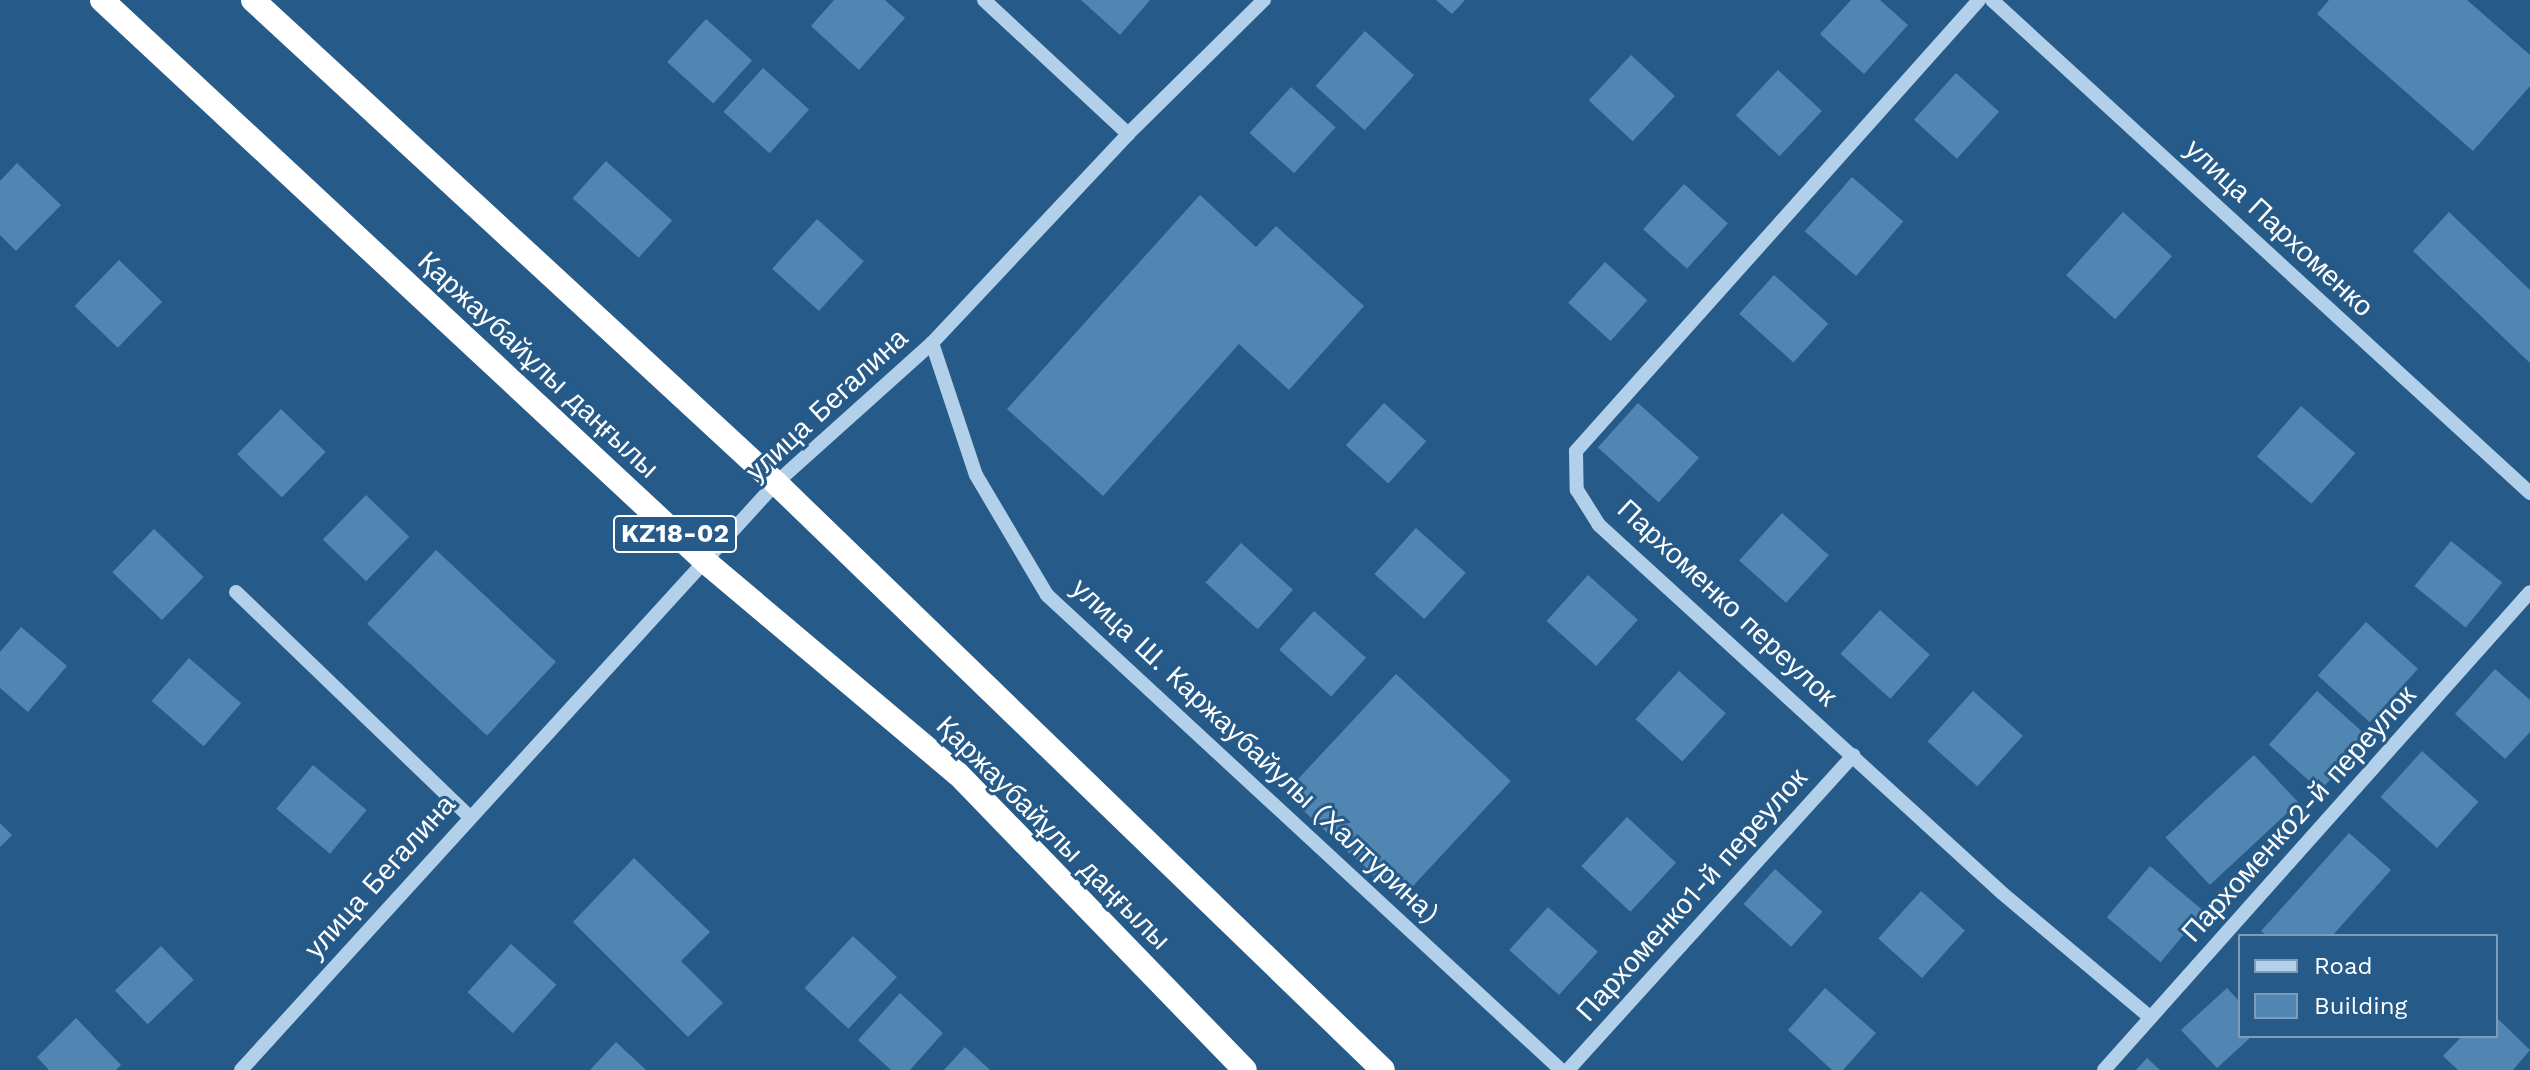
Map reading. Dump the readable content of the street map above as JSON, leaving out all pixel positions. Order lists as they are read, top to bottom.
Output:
{
  "streets": {
    "highway": ["Қаржаубайұлы даңғылы", "KZ18-02"],
    "street": [
      "улица Пархоменко",
      "улица Бегалина",
      "Пархоменко переулок",
      "улица Ш. Каржаубайулы (Халтурина)",
      "Пархоменко2-й переулок",
      "Пархоменко1-й переулок"
    ]
  },
  "crossings": [
    ["Қаржаубайұлы даңғылы", "улица Бегалина"],
    ["улица Бегалина", "улица Ш. Каржаубайулы (Халтурина)"],
    ["Пархоменко переулок", "Пархоменко2-й переулок"],
    ["Пархоменко переулок", "Пархоменко1-й переулок"]
  ],
  "legend": ["Road", "Building"]
}
